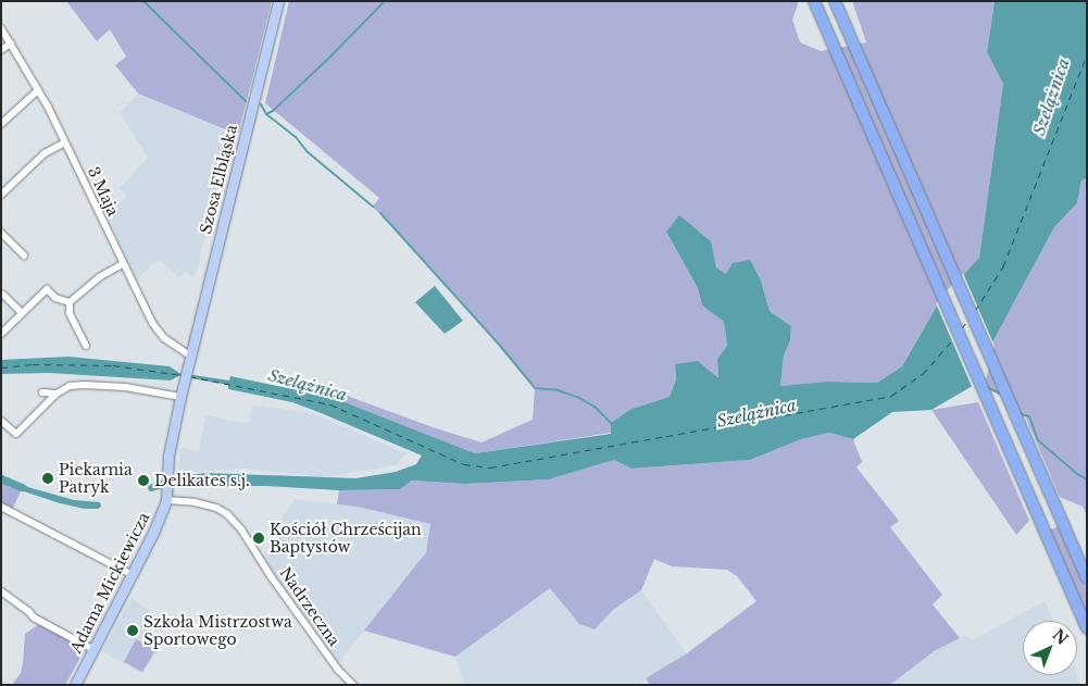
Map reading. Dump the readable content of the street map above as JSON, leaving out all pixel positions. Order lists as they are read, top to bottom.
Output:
{
  "streets": {
    "main road": ["Szosa Elbląska", "Adama Mickiewicza"],
    "street": ["3 Maja", "Nadrzeczna"]
  },
  "crossings": [
    ["Szosa Elbląska", "3 Maja"],
    ["Szosa Elbląska", "Adama Mickiewicza"],
    ["3 Maja", "Adama Mickiewicza"],
    ["Adama Mickiewicza", "Nadrzeczna"]
  ],
  "water": ["Szelążnica"],
  "places": [
    "Piekarnia Patryk",
    "Delikates s.j.",
    "Kościół Chrześcijan Baptystów",
    "Szkoła Mistrzostwa Sportowego"
  ],
  "north": "top right"
}
